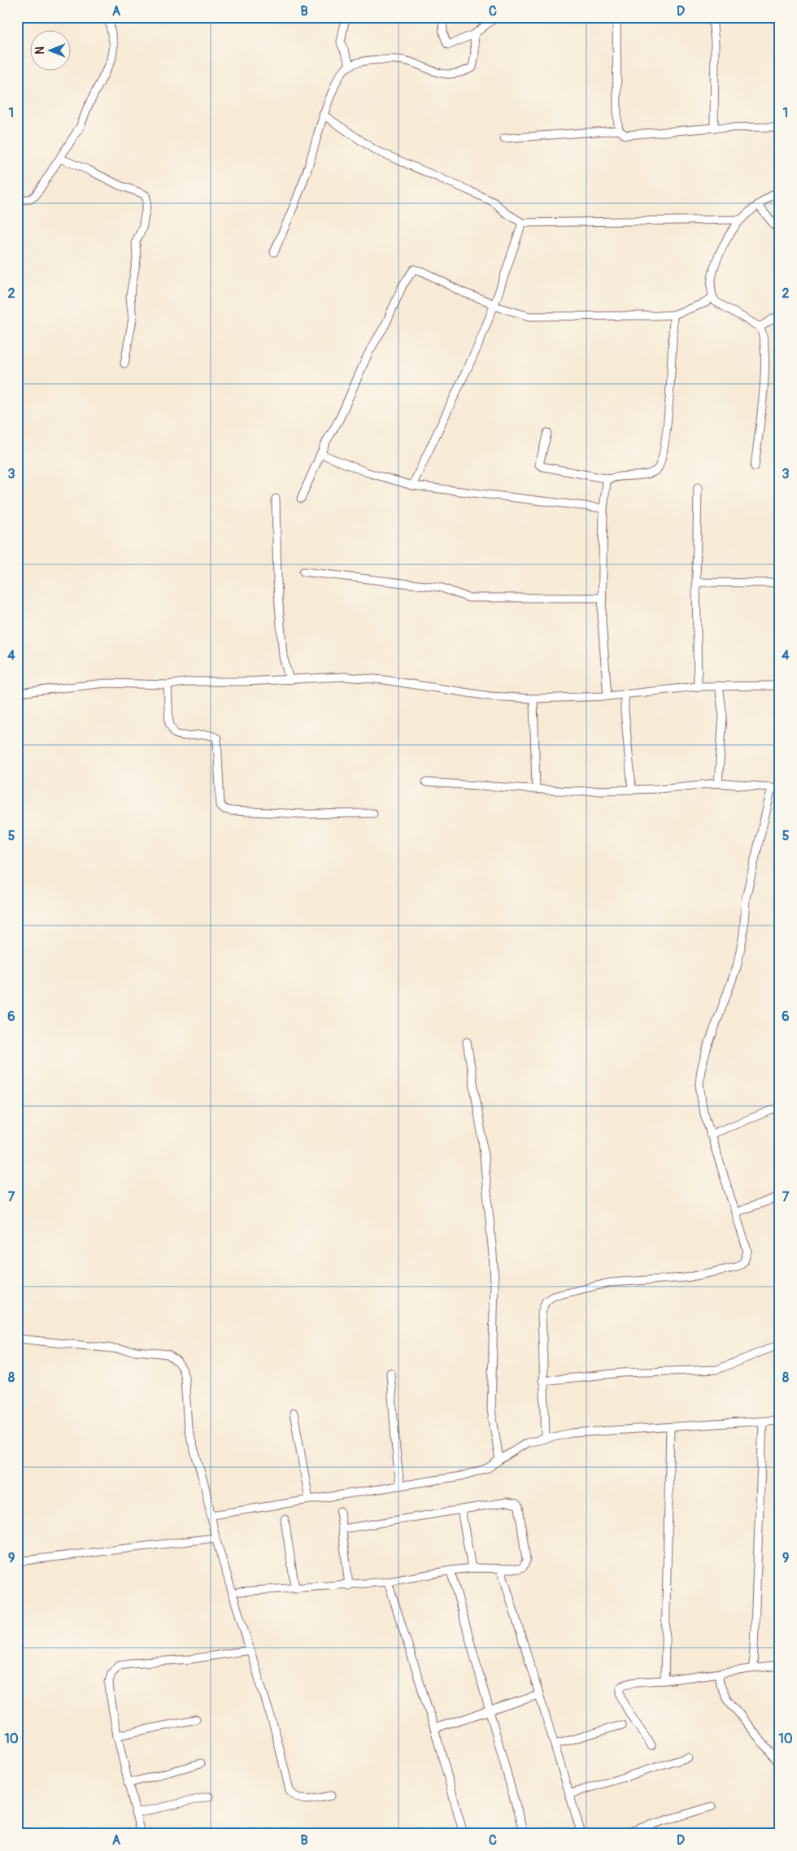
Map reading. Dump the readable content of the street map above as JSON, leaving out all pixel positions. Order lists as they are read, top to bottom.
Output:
{
  "north": "left",
  "grid": {
    "columns": [
      "A",
      "B",
      "C",
      "D"
    ],
    "rows": [
      "1",
      "2",
      "3",
      "4",
      "5",
      "6",
      "7",
      "8",
      "9",
      "10"
    ]
  }
}
